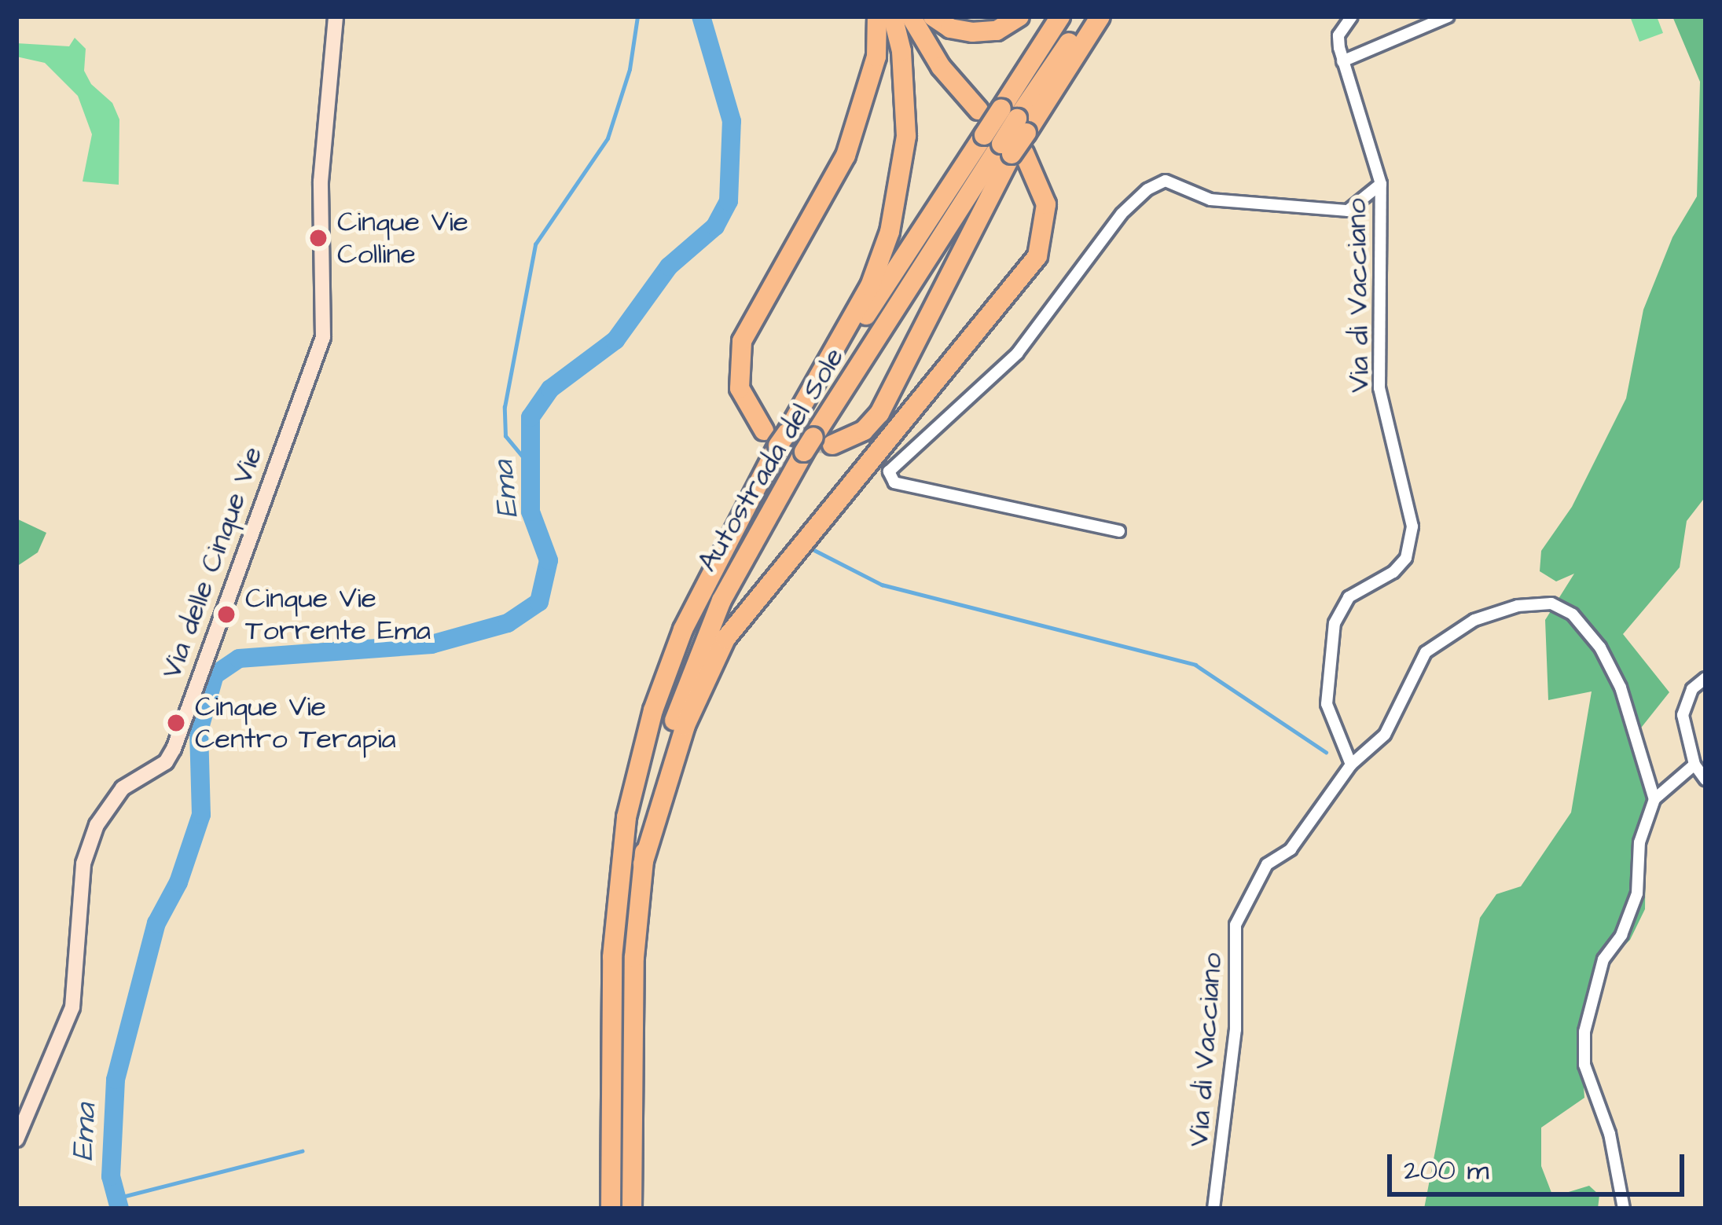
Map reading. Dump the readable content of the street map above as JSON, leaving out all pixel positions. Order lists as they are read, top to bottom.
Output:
{
  "streets": {
    "highway": ["Autostrada del Sole"],
    "street": ["Via di Vacciano", "Via delle Cinque Vie"]
  },
  "water": ["Ema"],
  "places": ["Cinque Vie Colline", "Cinque Vie Torrente Ema", "Cinque Vie Centro Terapia"],
  "scale_bar": "200 m"
}
